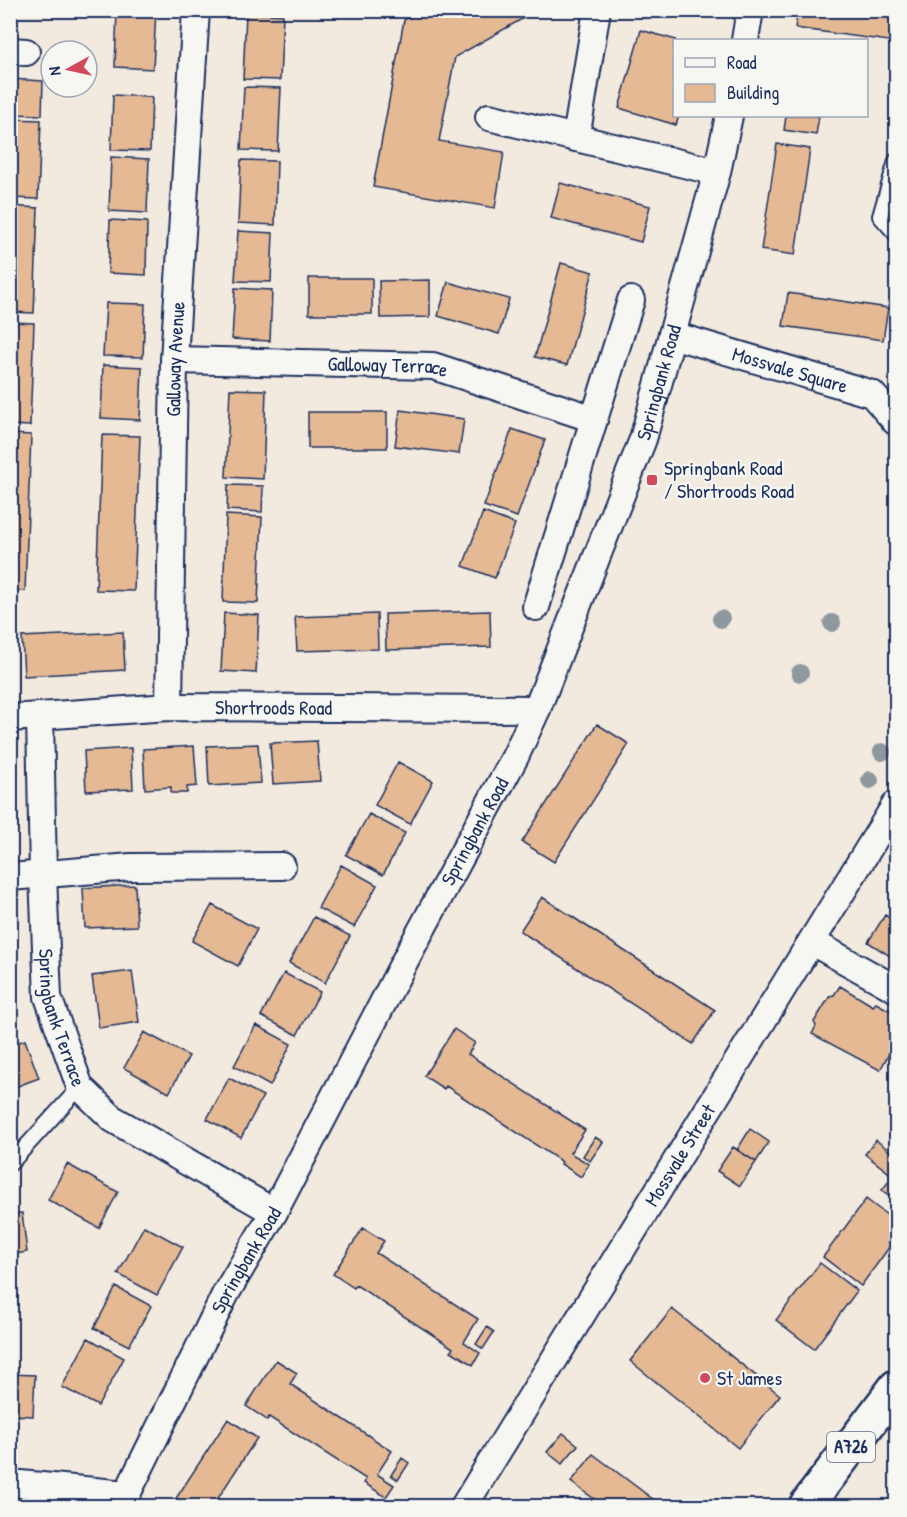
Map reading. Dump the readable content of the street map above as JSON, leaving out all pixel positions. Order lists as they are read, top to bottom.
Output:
{
  "streets": {
    "main road": ["A726"],
    "street": [
      "Galloway Avenue",
      "Galloway Terrace",
      "Mossvale Square",
      "Springbank Road",
      "Shortroods Road",
      "Springbank Terrace",
      "Mossvale Street"
    ]
  },
  "crossings": [
    ["Galloway Avenue", "Galloway Terrace"],
    ["Galloway Avenue", "Shortroods Road"],
    ["Mossvale Square", "Springbank Road"],
    ["Springbank Road", "Shortroods Road"],
    ["Springbank Road", "Springbank Terrace"],
    ["Shortroods Road", "Springbank Terrace"]
  ],
  "places": {
    "transit": ["Springbank Road / Shortroods Road"],
    "other": ["St James"]
  },
  "legend": ["Road", "Building"],
  "north": "left"
}
